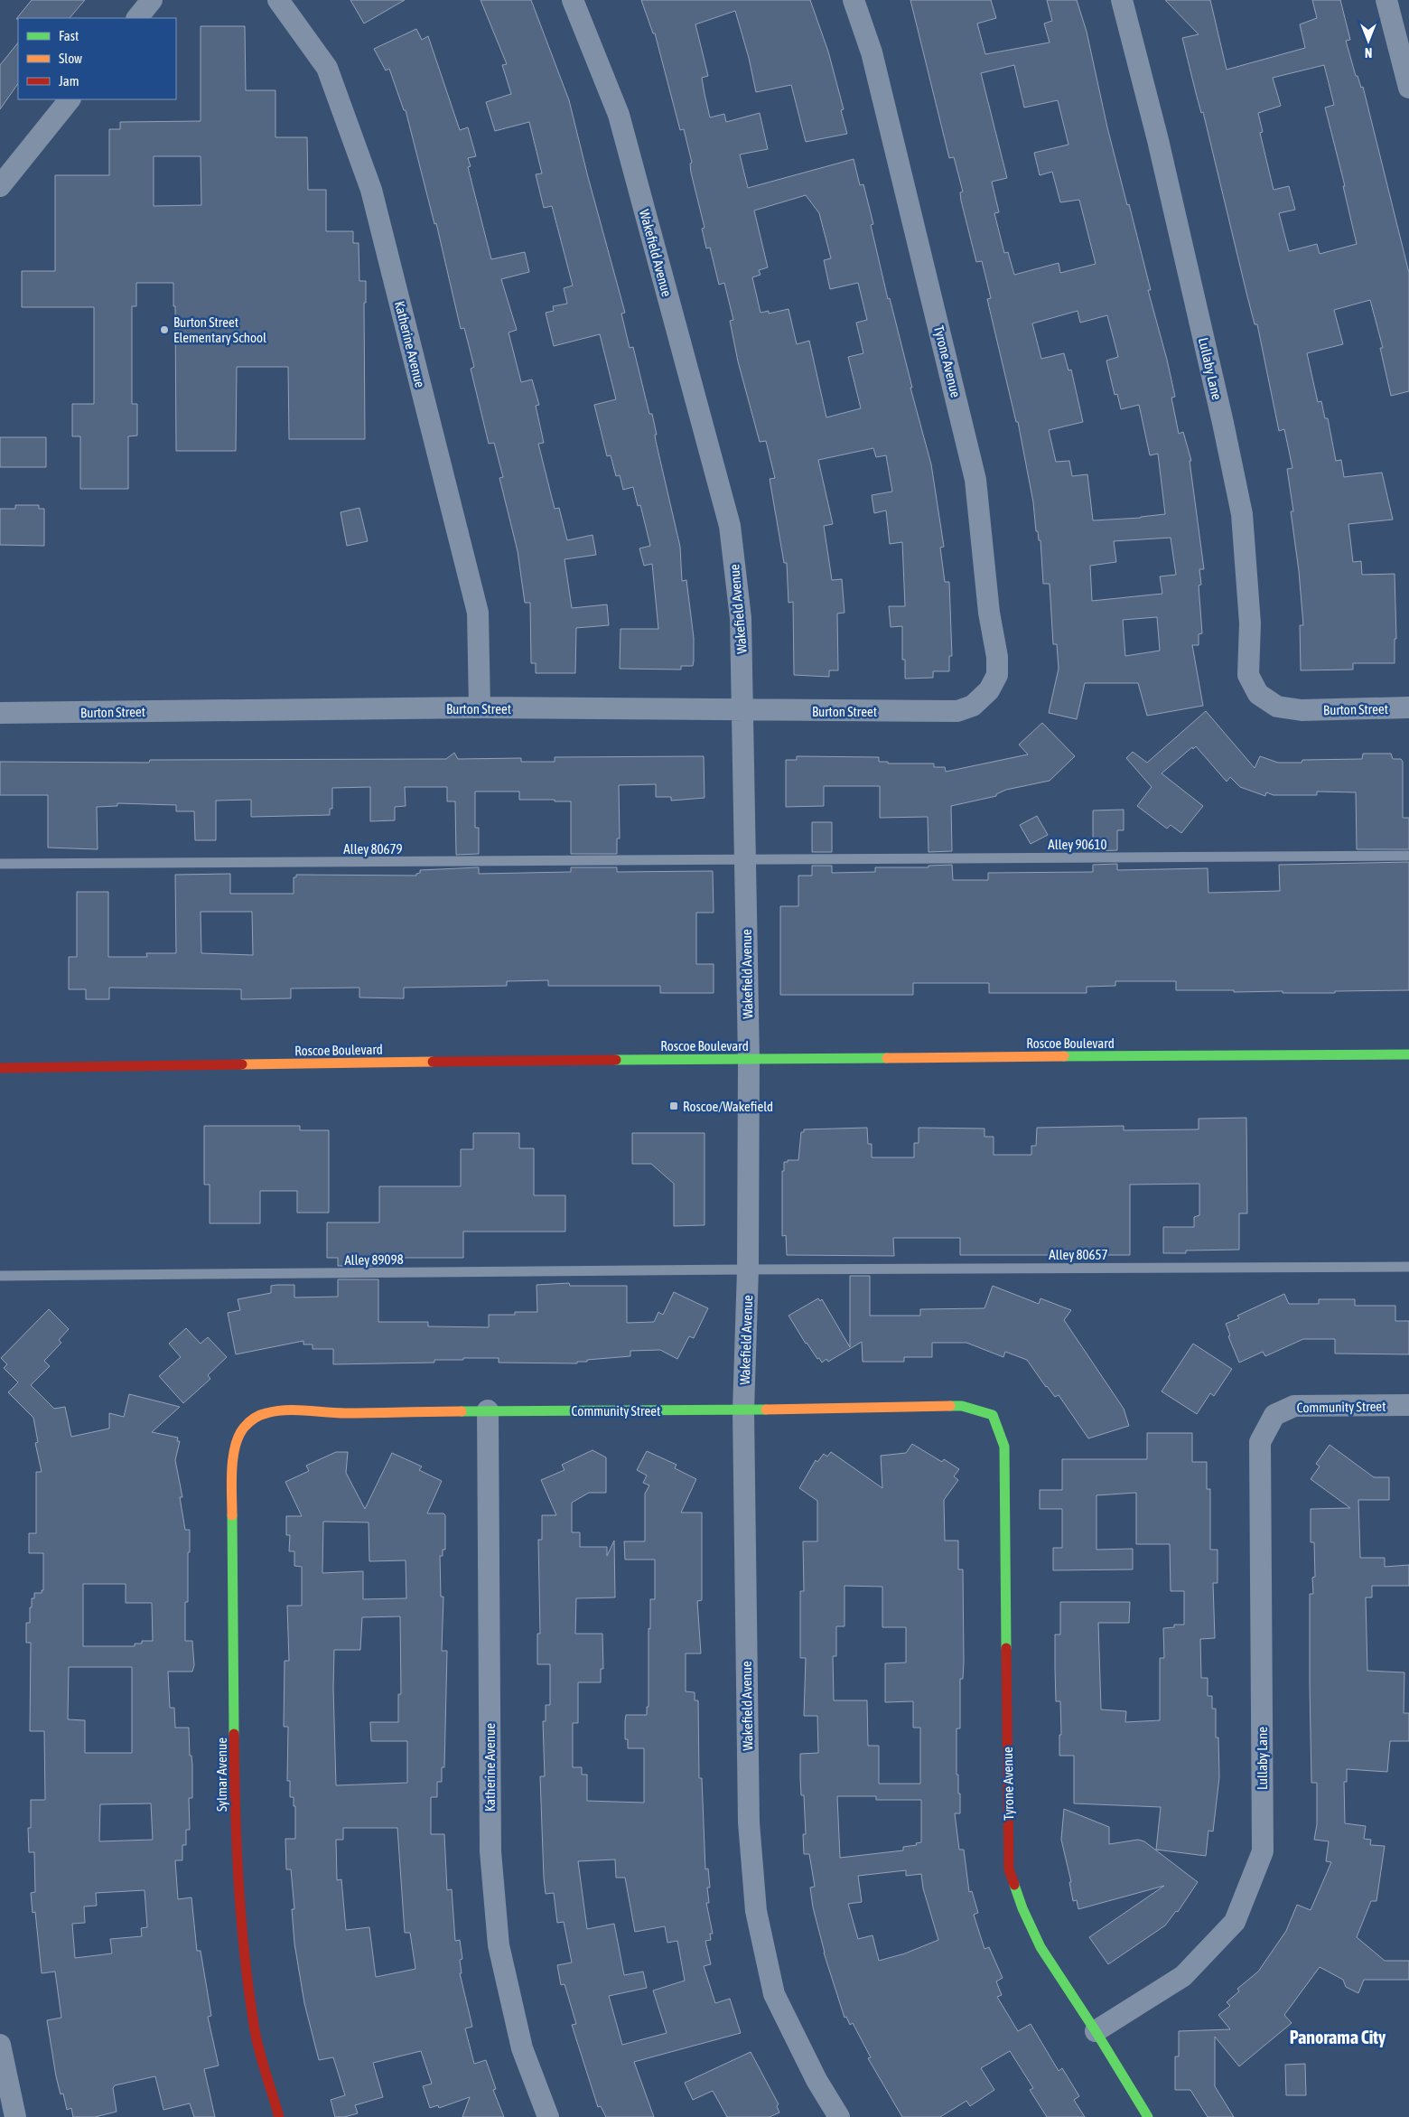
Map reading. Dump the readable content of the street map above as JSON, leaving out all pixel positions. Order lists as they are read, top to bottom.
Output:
{
  "streets": {
    "street": [
      "Wakefield Avenue",
      "Katherine Avenue",
      "Tyrone Avenue",
      "Lullaby Lane",
      "Burton Street",
      "Roscoe Boulevard",
      "Community Street",
      "Sylmar Avenue"
    ],
    "lane": [
      "Alley 90610",
      "Alley 80679",
      "Alley 80657",
      "Alley 89098"
    ]
  },
  "crossings": [
    ["Wakefield Avenue", "Burton Street"],
    ["Wakefield Avenue", "Alley 90610"],
    ["Wakefield Avenue", "Alley 80679"],
    ["Wakefield Avenue", "Roscoe Boulevard"],
    ["Wakefield Avenue", "Alley 80657"],
    ["Wakefield Avenue", "Alley 89098"],
    ["Wakefield Avenue", "Community Street"],
    ["Katherine Avenue", "Burton Street"],
    ["Katherine Avenue", "Community Street"],
    ["Tyrone Avenue", "Lullaby Lane"],
    ["Tyrone Avenue", "Burton Street"],
    ["Tyrone Avenue", "Community Street"],
    ["Lullaby Lane", "Burton Street"],
    ["Lullaby Lane", "Community Street"],
    ["Alley 90610", "Alley 80679"],
    ["Alley 80657", "Alley 89098"],
    ["Community Street", "Sylmar Avenue"]
  ],
  "districts": ["Panorama City"],
  "places": {
    "other": ["Burton Street Elementary School"],
    "transit": ["Roscoe/Wakefield"]
  },
  "legend": ["Fast", "Slow", "Jam"],
  "north": "bottom"
}
